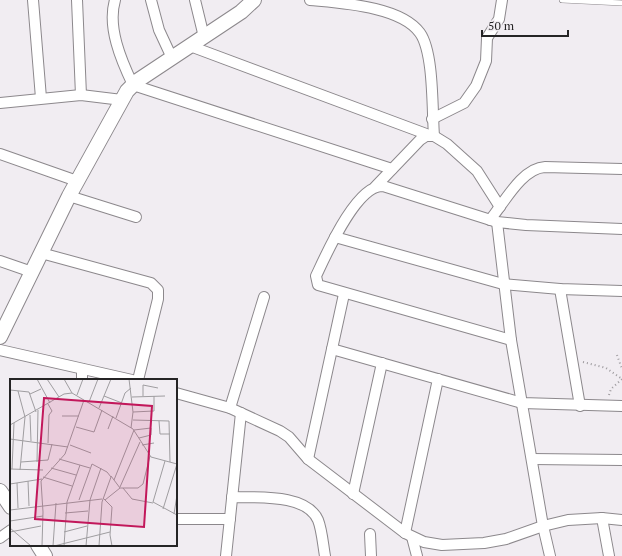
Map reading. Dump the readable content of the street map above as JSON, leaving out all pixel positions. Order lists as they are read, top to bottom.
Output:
{
  "scale_bar": "50 m"
}
